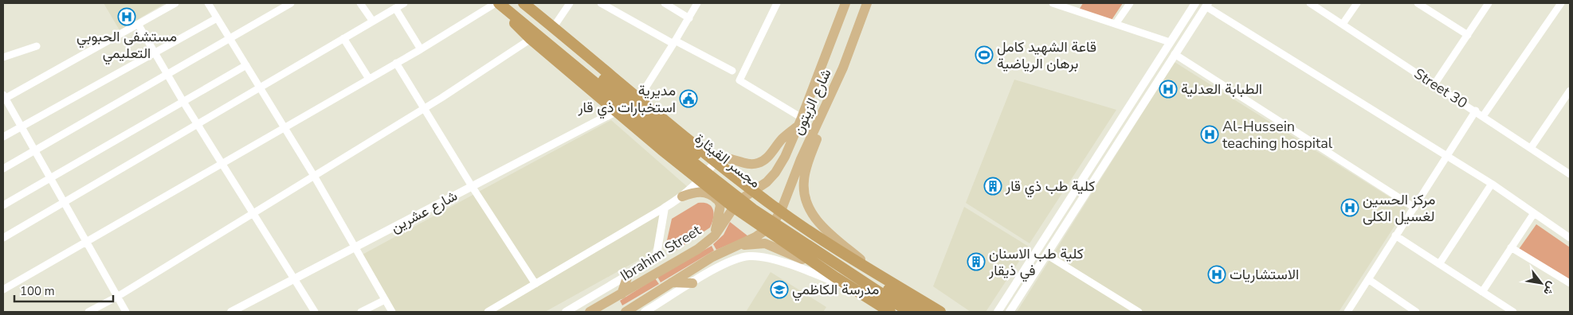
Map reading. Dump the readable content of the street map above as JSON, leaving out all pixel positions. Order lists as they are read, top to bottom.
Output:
{
  "streets": {
    "highway": ["مجسر القيثارة"],
    "main road": ["شارع الزيتون", "Ibrahim Street"],
    "street": ["Street 30", "شارع عشرين"]
  },
  "crossings": [
    ["شارع الزيتون", "Ibrahim Street"]
  ],
  "places": {
    "hospital": [
      "مستشفى الحبوبي التعليمي",
      "الطبابة العدلية",
      "Al-Hussein teaching hospital",
      "مركز الحسين لغسيل الكلى",
      "الاستشاريات"
    ],
    "sports": ["قاعة الشهيد كامل برهان الرياضية"],
    "public building": ["مديرية استخبارات ذي قار"],
    "building": ["كلية طب ذي قار", "كلية طب الاسنان في ذيقار"],
    "school or university": ["مدرسة الكاظمي"]
  },
  "scale_bar": "100 m",
  "north": "bottom right"
}
